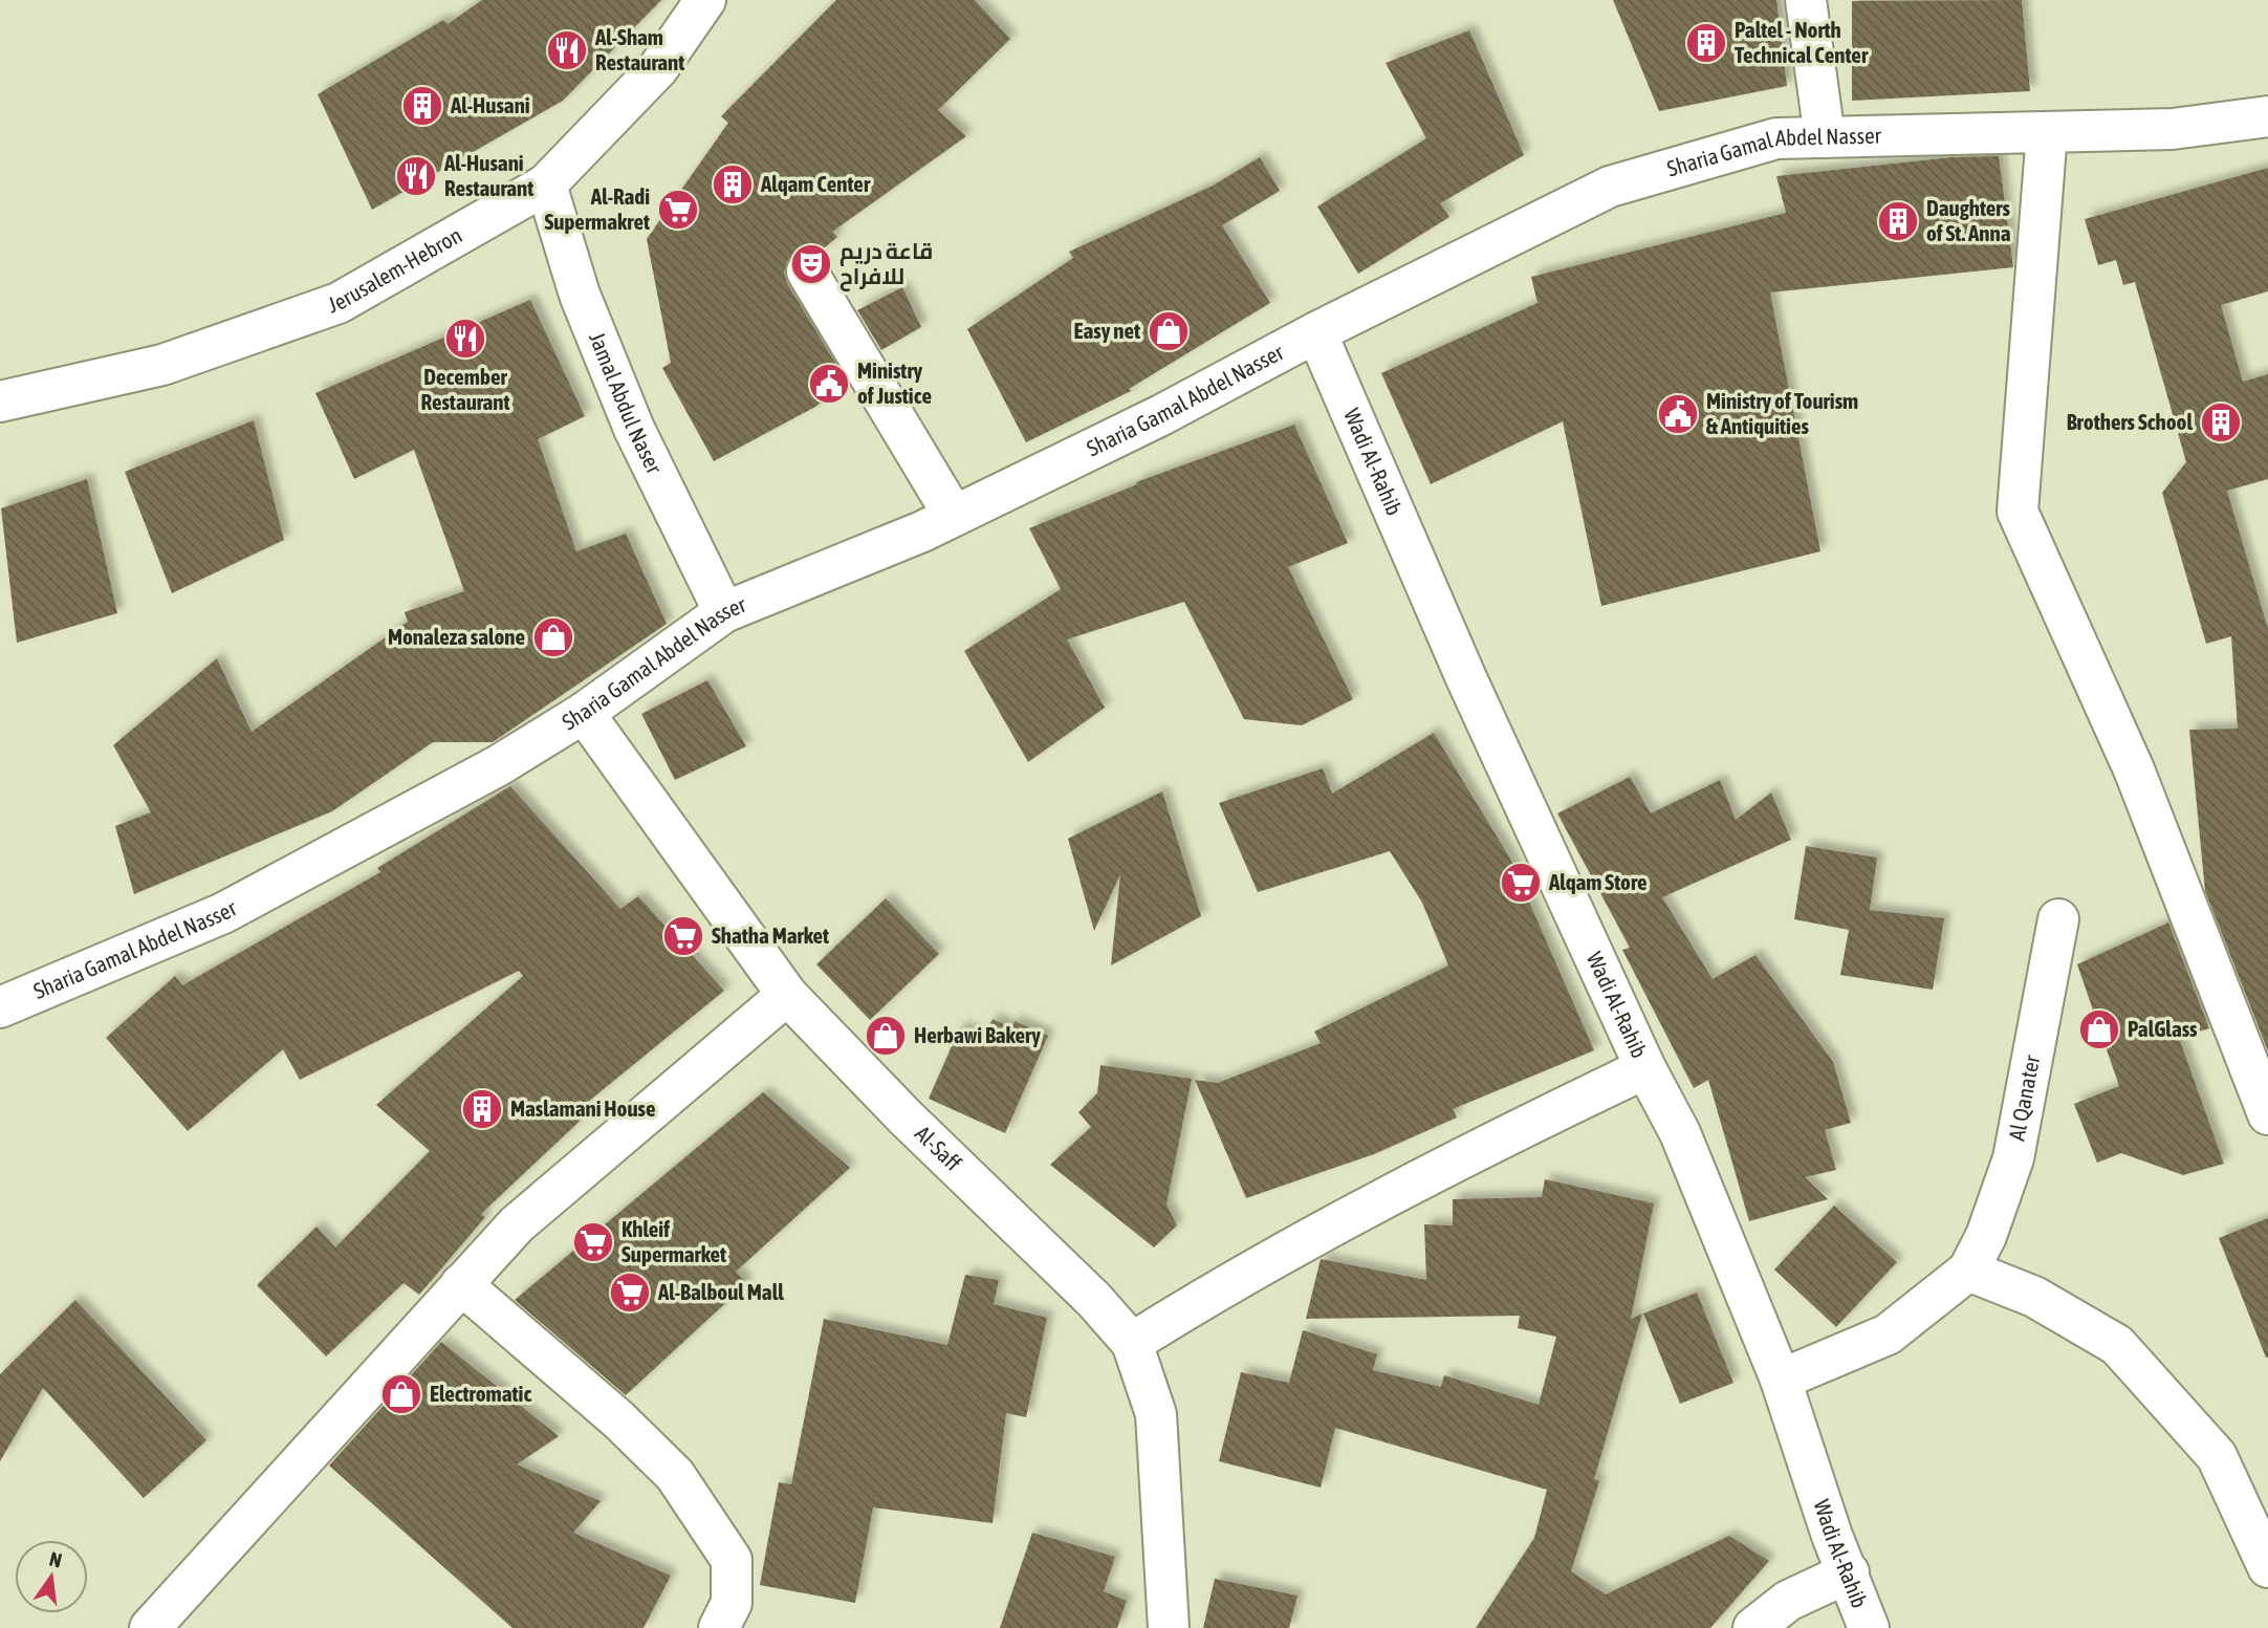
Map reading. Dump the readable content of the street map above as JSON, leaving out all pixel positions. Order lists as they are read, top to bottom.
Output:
{
  "streets": {
    "street": [
      "Sharia Gamal Abdel Nasser",
      "Jerusalem-Hebron",
      "Jamal Abdul Naser",
      "Wadi Al-Rahib",
      "Al Qanater",
      "Al-Saff"
    ]
  },
  "crossings": [
    ["Sharia Gamal Abdel Nasser", "Jamal Abdul Naser"],
    ["Sharia Gamal Abdel Nasser", "Wadi Al-Rahib"],
    ["Sharia Gamal Abdel Nasser", "Al-Saff"],
    ["Jerusalem-Hebron", "Jamal Abdul Naser"]
  ],
  "places": {
    "building": [
      "Paltel - North Technical Center",
      "Al-Husani",
      "Alqam Center",
      "Daughters of St. Anna",
      "Brothers School",
      "Maslamani House"
    ],
    "restaurant": ["Al-Sham Restaurant", "Al-Husani Restaurant", "December Restaurant"],
    "supermarket": [
      "Al-Radi Supermakret",
      "Alqam Store",
      "Shatha Market",
      "Khleif Supermarket",
      "Al-Balboul Mall"
    ],
    "theatre": ["قاعة دريم للافراح"],
    "shop": [
      "Easy net",
      "Monaleza salone",
      "PalGlass",
      "Herbawi Bakery",
      "Electromatic"
    ],
    "public building": ["Ministry of Justice", "Ministry of Tourism & Antiquities"]
  },
  "north": "top"
}
